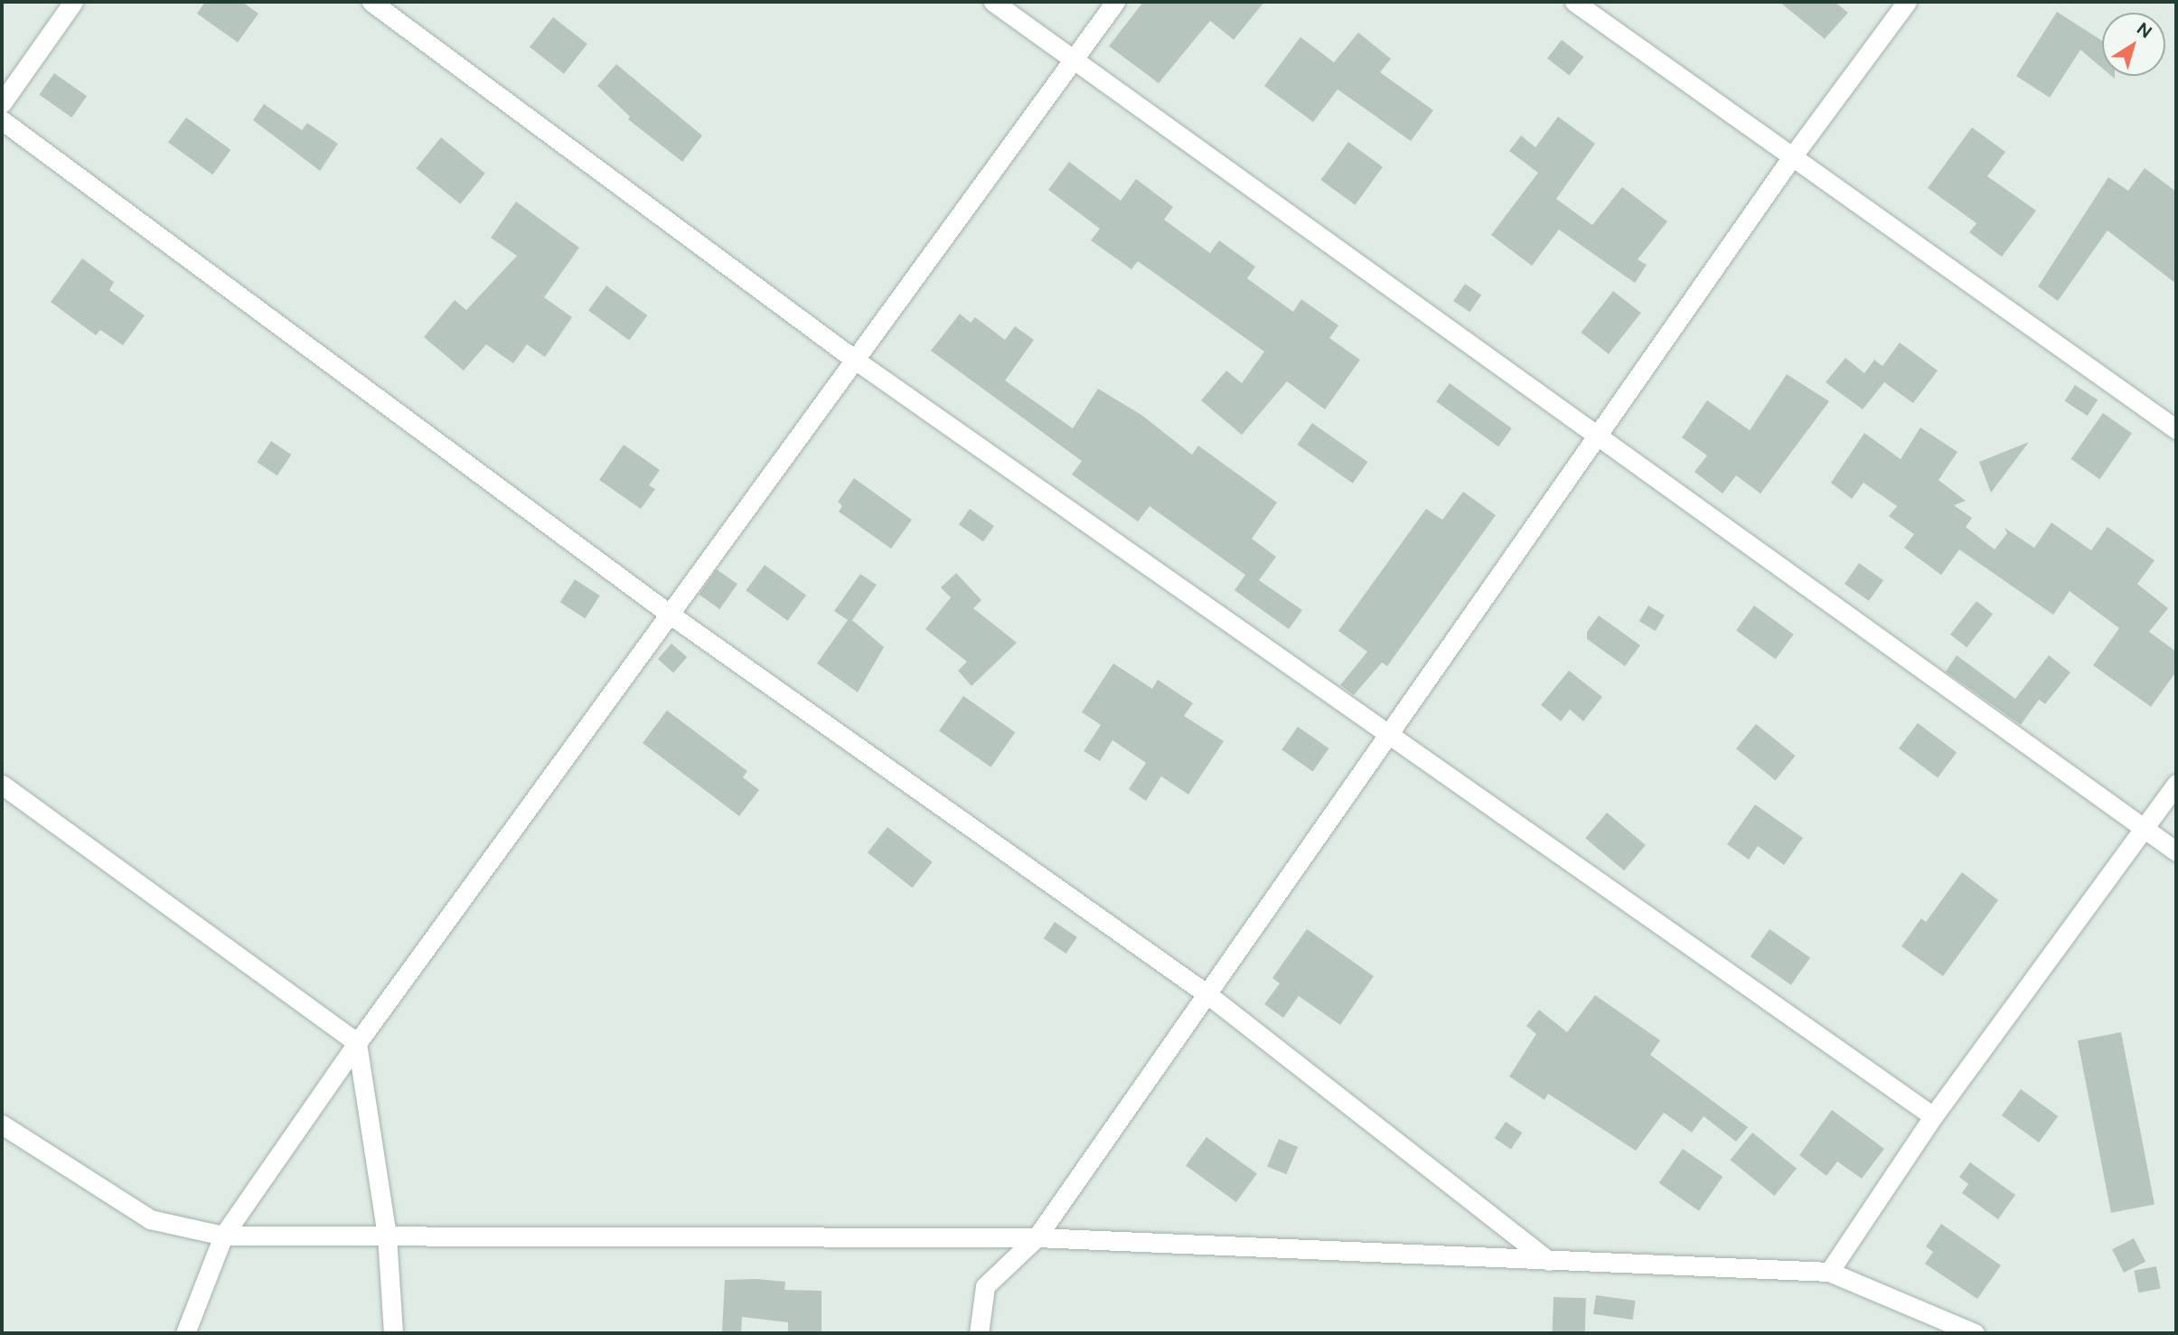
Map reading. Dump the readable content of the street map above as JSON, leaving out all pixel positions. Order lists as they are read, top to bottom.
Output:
{
  "north": "top right"
}
